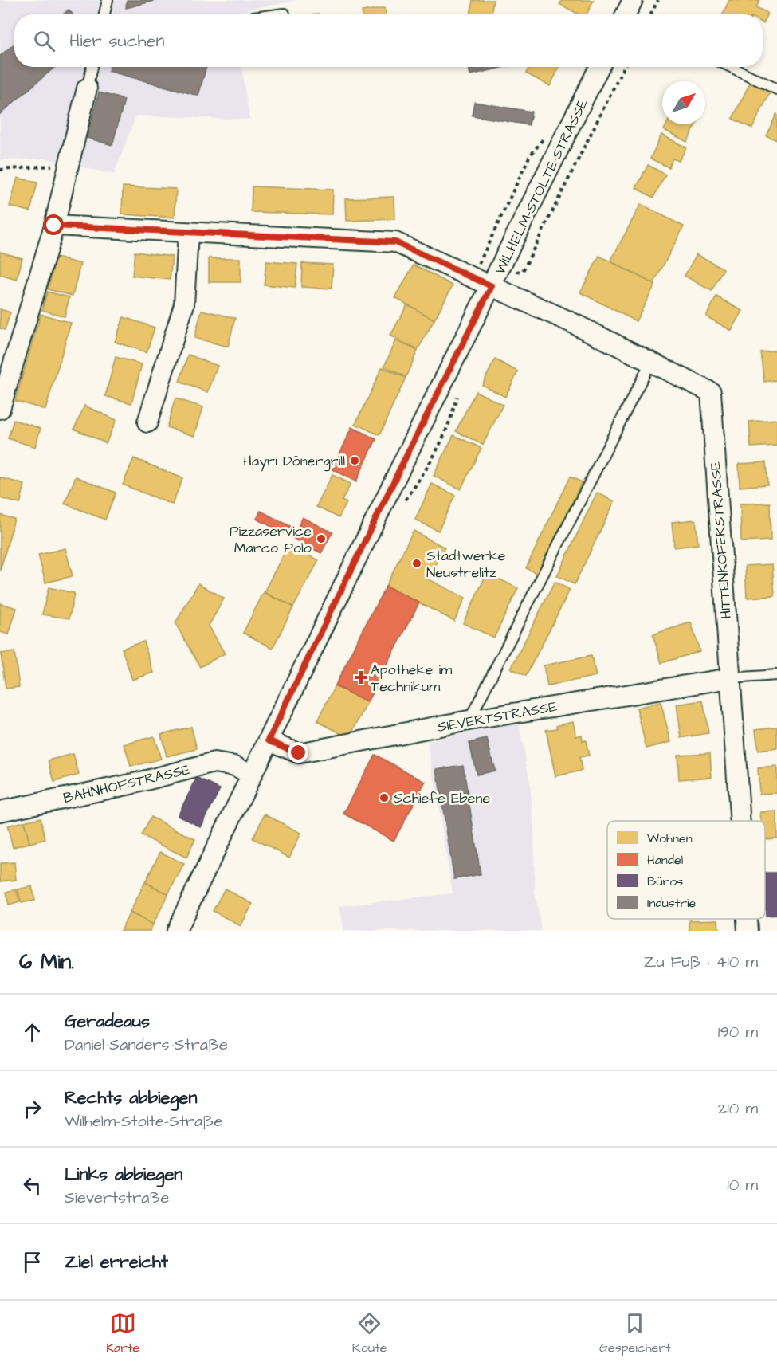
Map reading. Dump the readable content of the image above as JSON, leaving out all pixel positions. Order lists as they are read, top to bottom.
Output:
{
  "streets": {
    "street": [
      "WILHELM-STOLTE-STRASSE",
      "HITTENKOFERSTRASSE",
      "SIEVERTSTRASSE",
      "BAHNHOFSTRASSE"
    ]
  },
  "crossings": [
    ["WILHELM-STOLTE-STRASSE", "HITTENKOFERSTRASSE"],
    ["WILHELM-STOLTE-STRASSE", "SIEVERTSTRASSE"],
    ["WILHELM-STOLTE-STRASSE", "BAHNHOFSTRASSE"],
    ["HITTENKOFERSTRASSE", "SIEVERTSTRASSE"]
  ],
  "places": {
    "other": [
      "Hayri Dönergrill",
      "Pizzaservice Marco Polo",
      "Stadtwerke Neustrelitz",
      "Schiefe Ebene"
    ],
    "health": ["Apotheke im Technikum"]
  },
  "legend": [
    "Wohnen",
    "Handel",
    "Büros",
    "Industrie"
  ],
  "north": "top right",
  "page": {
    "search": "Hier suchen",
    "heading": ["6 Min.", "Zu Fuß · 410 m"],
    "list": [
      ["Geradeaus", "Daniel-Sanders-Straße", "190 m"],
      ["Rechts abbiegen", "Wilhelm-Stolte-Straße", "210 m"],
      ["Links abbiegen", "Sievertstraße", "10 m"],
      "Ziel erreicht"
    ],
    "nav": ["Karte", "Route", "Gespeichert"]
  }
}
